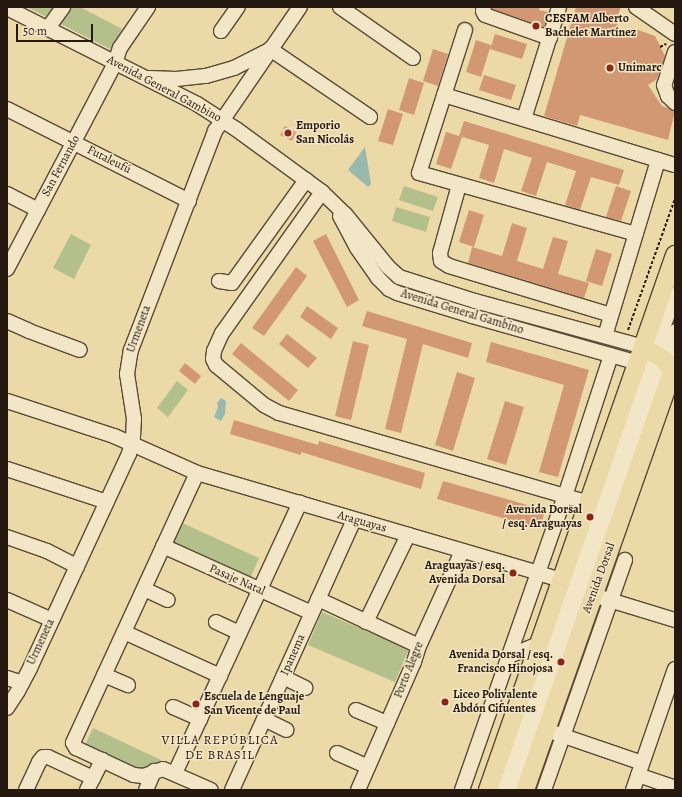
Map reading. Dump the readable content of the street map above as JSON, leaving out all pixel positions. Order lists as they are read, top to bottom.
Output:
{
  "streets": {
    "main road": ["Avenida Dorsal"],
    "street": [
      "Avenida General Gambino",
      "Futaleufú",
      "San Fernando",
      "Urmeneta",
      "Araguayas",
      "Pasaje Natal",
      "Ipanema",
      "Porto Alegre"
    ]
  },
  "crossings": [
    ["Avenida General Gambino", "San Fernando"],
    ["Avenida General Gambino", "Urmeneta"],
    ["Avenida General Gambino", "Avenida Dorsal"],
    ["Futaleufú", "San Fernando"],
    ["Futaleufú", "Urmeneta"],
    ["Urmeneta", "Araguayas"],
    ["Araguayas", "Avenida Dorsal"],
    ["Araguayas", "Ipanema"],
    ["Araguayas", "Porto Alegre"],
    ["Pasaje Natal", "Ipanema"]
  ],
  "districts": ["VILLA REPÚBLICA DE BRASIL"],
  "places": [
    "CESFAM Alberto Bachelet Martínez",
    "Unimarc",
    "Emporio San Nicolás",
    "Avenida Dorsal / esq. Araguayas",
    "Araguayas / esq. Avenida Dorsal",
    "Avenida Dorsal / esq. Francisco Hinojosa",
    "Liceo Polivalente Abdón Cifuentes",
    "Escuela de Lenguaje San Vicente de Paul"
  ],
  "scale_bar": "50 m"
}
